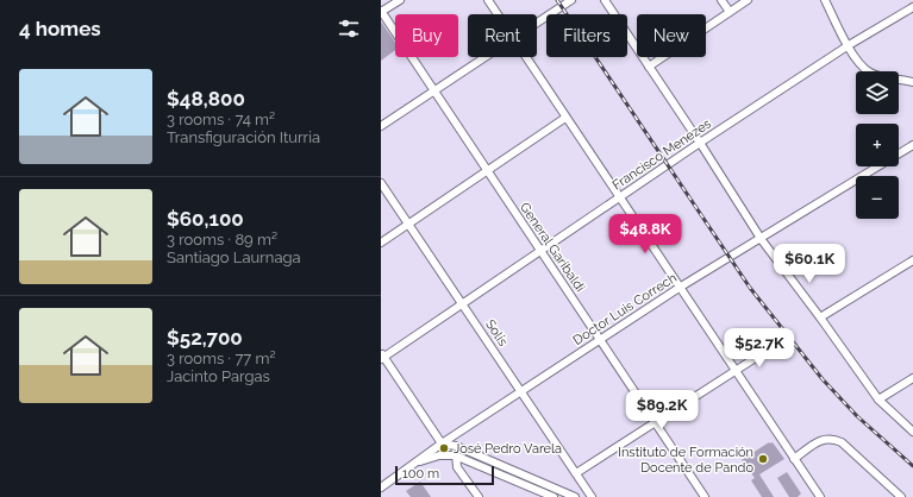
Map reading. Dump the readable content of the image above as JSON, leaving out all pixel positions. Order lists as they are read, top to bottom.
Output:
{
  "streets": {
    "street": [
      "Francisco Menezes",
      "General Garibaldi",
      "Doctor Luis Correch",
      "Solís"
    ]
  },
  "crossings": [
    ["Francisco Menezes", "General Garibaldi"],
    ["Francisco Menezes", "Solís"],
    ["General Garibaldi", "Doctor Luis Correch"],
    ["Doctor Luis Correch", "Solís"]
  ],
  "places": ["José Pedro Varela", "Instituto de Formación Docente de Pando"],
  "scale_bar": "100 m",
  "page": {
    "heading": "4 homes",
    "chip": [
      "Buy",
      "Rent",
      "Filters",
      "New"
    ],
    "list": [
      {
        "name": "$48,800",
        "note": "3 rooms · 74 m² · Transfiguración Iturria"
      },
      {
        "name": "$60,100",
        "note": "3 rooms · 89 m² · Santiago Laurnaga"
      },
      {
        "name": "$52,700",
        "note": "3 rooms · 77 m² · Jacinto Pargas"
      }
    ],
    "map_buttons": ["+", "−"],
    "price": [
      "$48.8K",
      "$60.1K",
      "$52.7K",
      "$89.2K"
    ],
    "scale": "100 m"
  }
}
